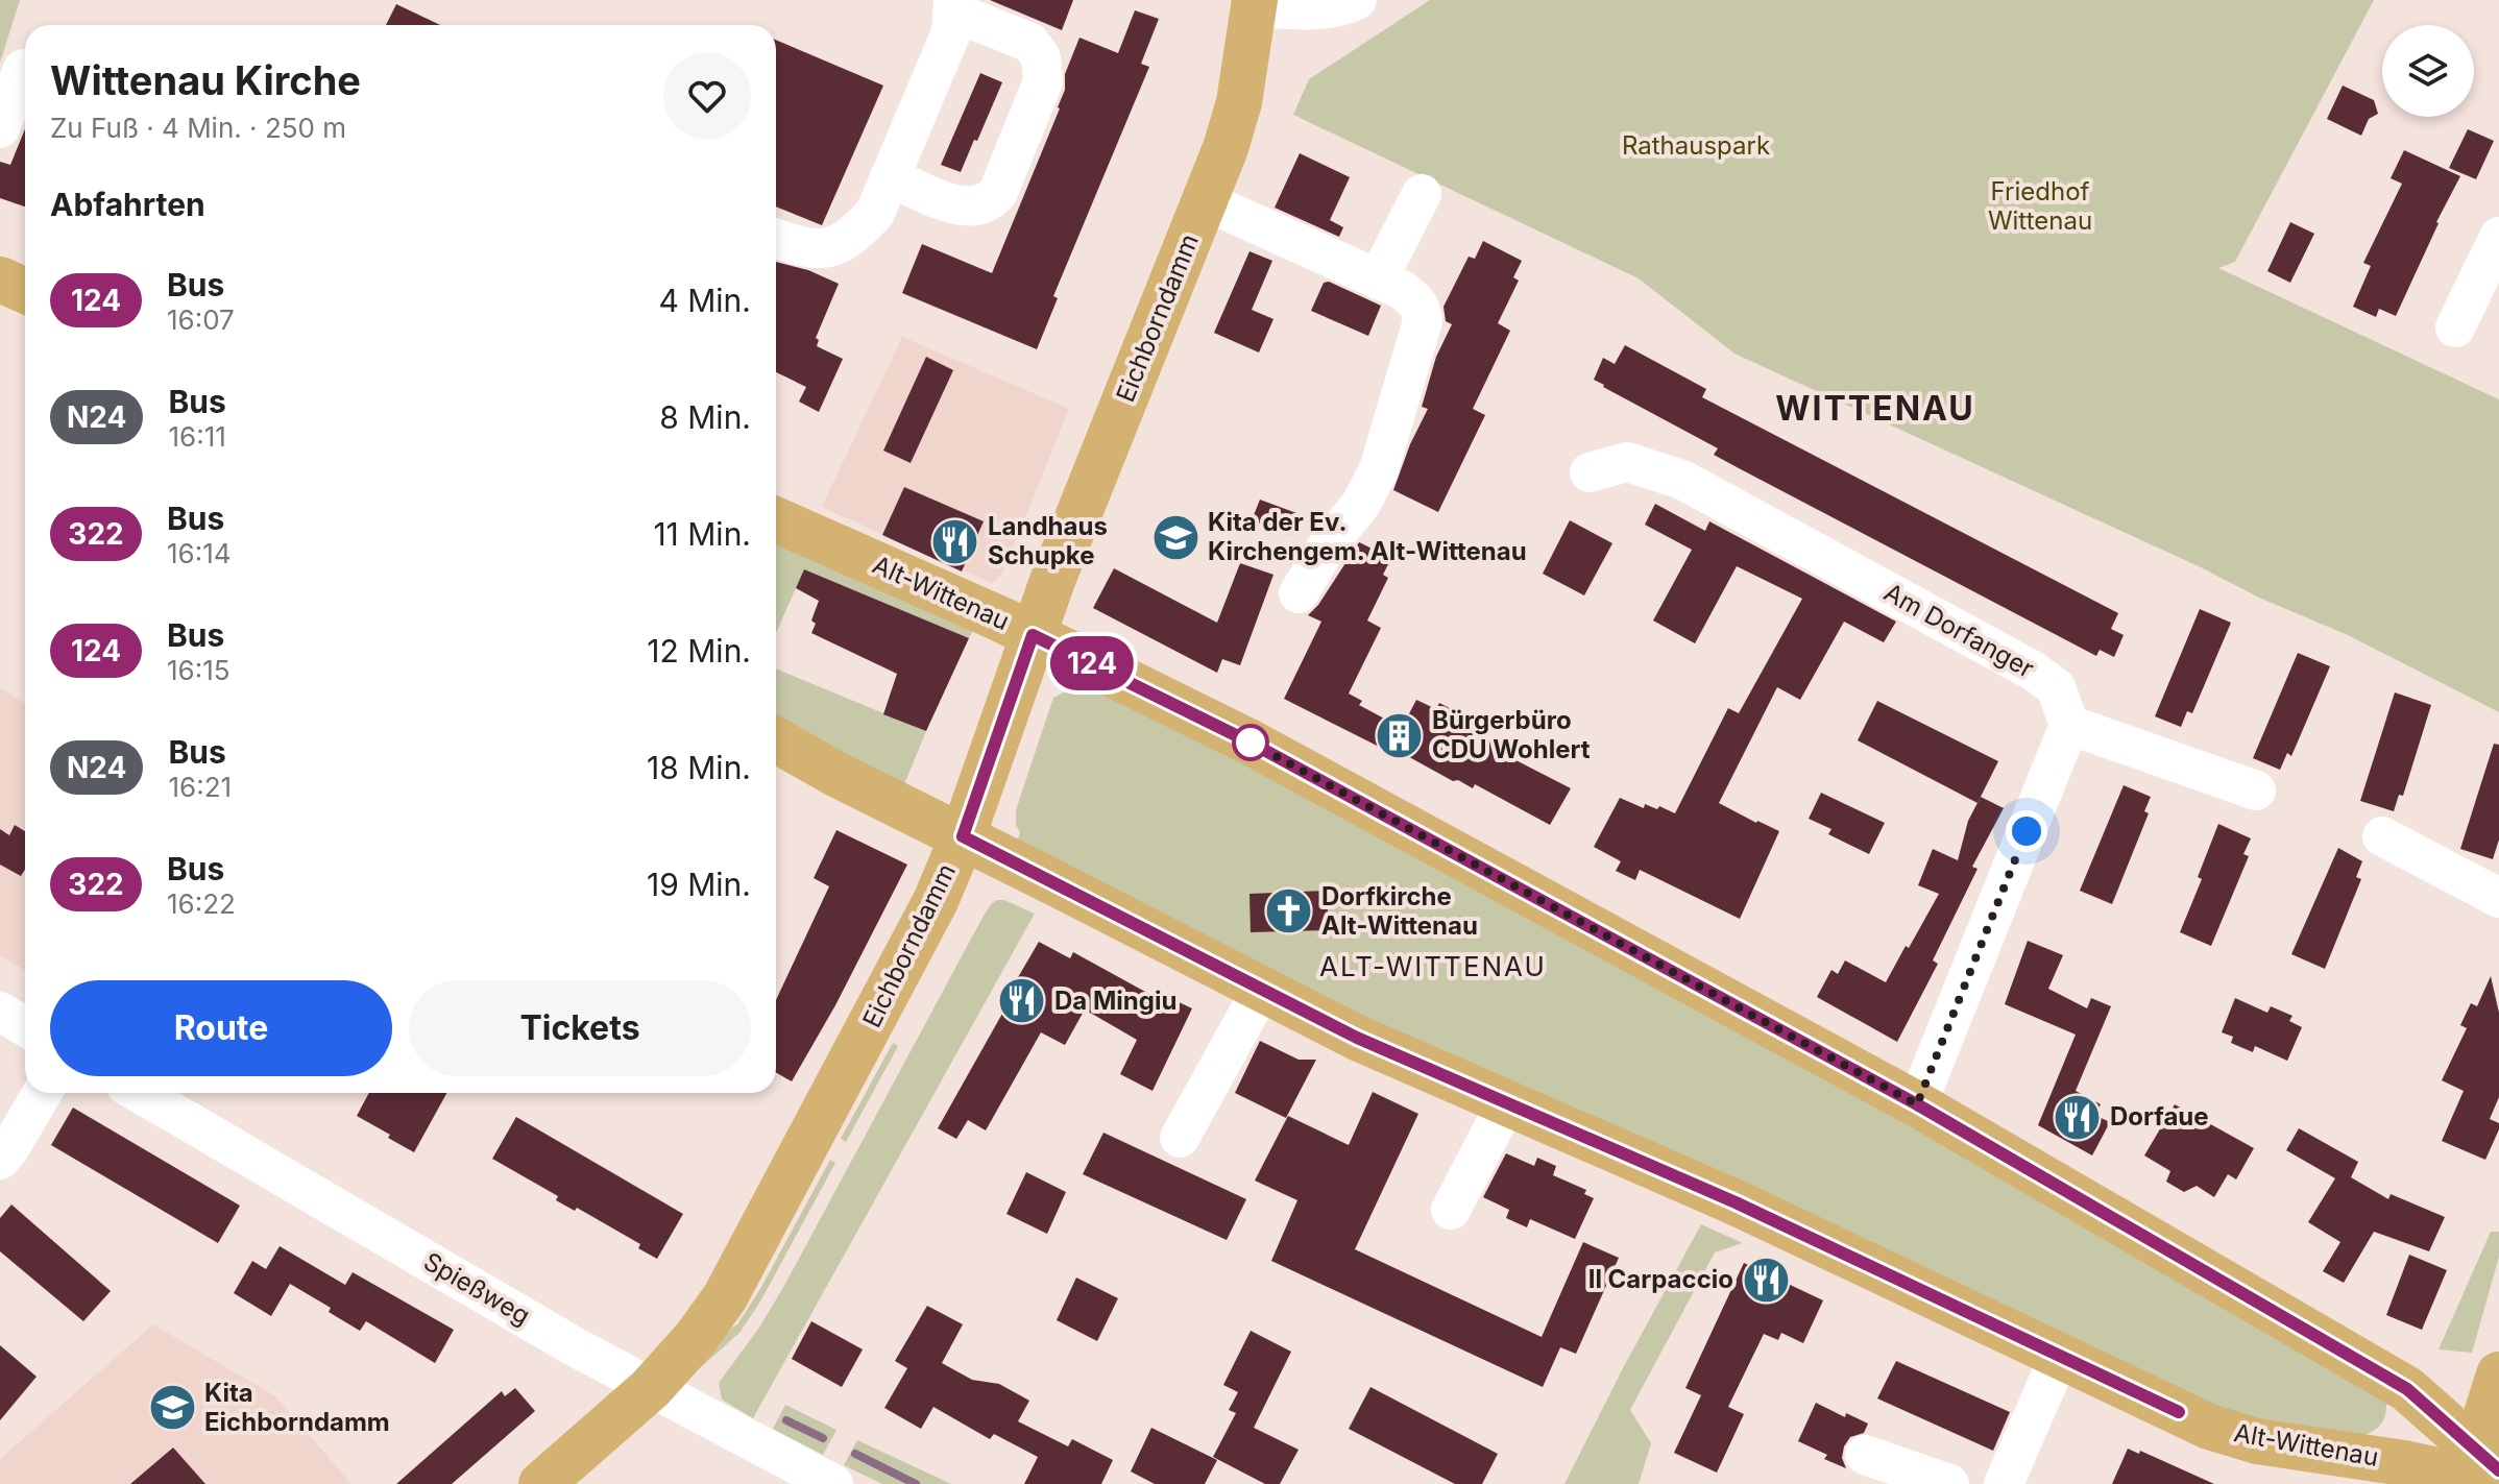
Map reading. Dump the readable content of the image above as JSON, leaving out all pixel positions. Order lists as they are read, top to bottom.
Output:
{
  "streets": {
    "main road": ["Eichborndamm", "Alt-Wittenau"],
    "street": ["Am Dorfanger", "Spießweg"]
  },
  "crossings": [
    ["Eichborndamm", "Alt-Wittenau"],
    ["Eichborndamm", "Spießweg"]
  ],
  "districts": ["WITTENAU", "ALT-WITTENAU"],
  "parks": ["Rathauspark", "Friedhof Wittenau"],
  "places": {
    "school or university": ["Kita der Ev. Kirchengem. Alt-Wittenau", "Kita Eichborndamm"],
    "restaurant": [
      "Landhaus Schupke",
      "Da Mingiu",
      "Dorfaue",
      "Il Carpaccio"
    ],
    "building": ["Bürgerbüro CDU Wohlert"],
    "church": ["Dorfkirche Alt-Wittenau"]
  },
  "lines": ["bus line 124"],
  "page": {
    "on_map": "124",
    "heading": [
      ["Wittenau Kirche", "Zu Fuß · 4 Min. · 250 m"],
      "Abfahrten"
    ],
    "list": [
      {
        "mark": "124",
        "name": "Bus",
        "note": "16:07",
        "value": "4 Min."
      },
      {
        "mark": "N24",
        "name": "Bus",
        "note": "16:11",
        "value": "8 Min."
      },
      {
        "mark": "322",
        "name": "Bus",
        "note": "16:14",
        "value": "11 Min."
      },
      {
        "mark": "124",
        "name": "Bus",
        "note": "16:15",
        "value": "12 Min."
      },
      {
        "mark": "N24",
        "name": "Bus",
        "note": "16:21",
        "value": "18 Min."
      },
      {
        "mark": "322",
        "name": "Bus",
        "note": "16:22",
        "value": "19 Min."
      }
    ],
    "buttons": ["Route", "Tickets"]
  }
}
